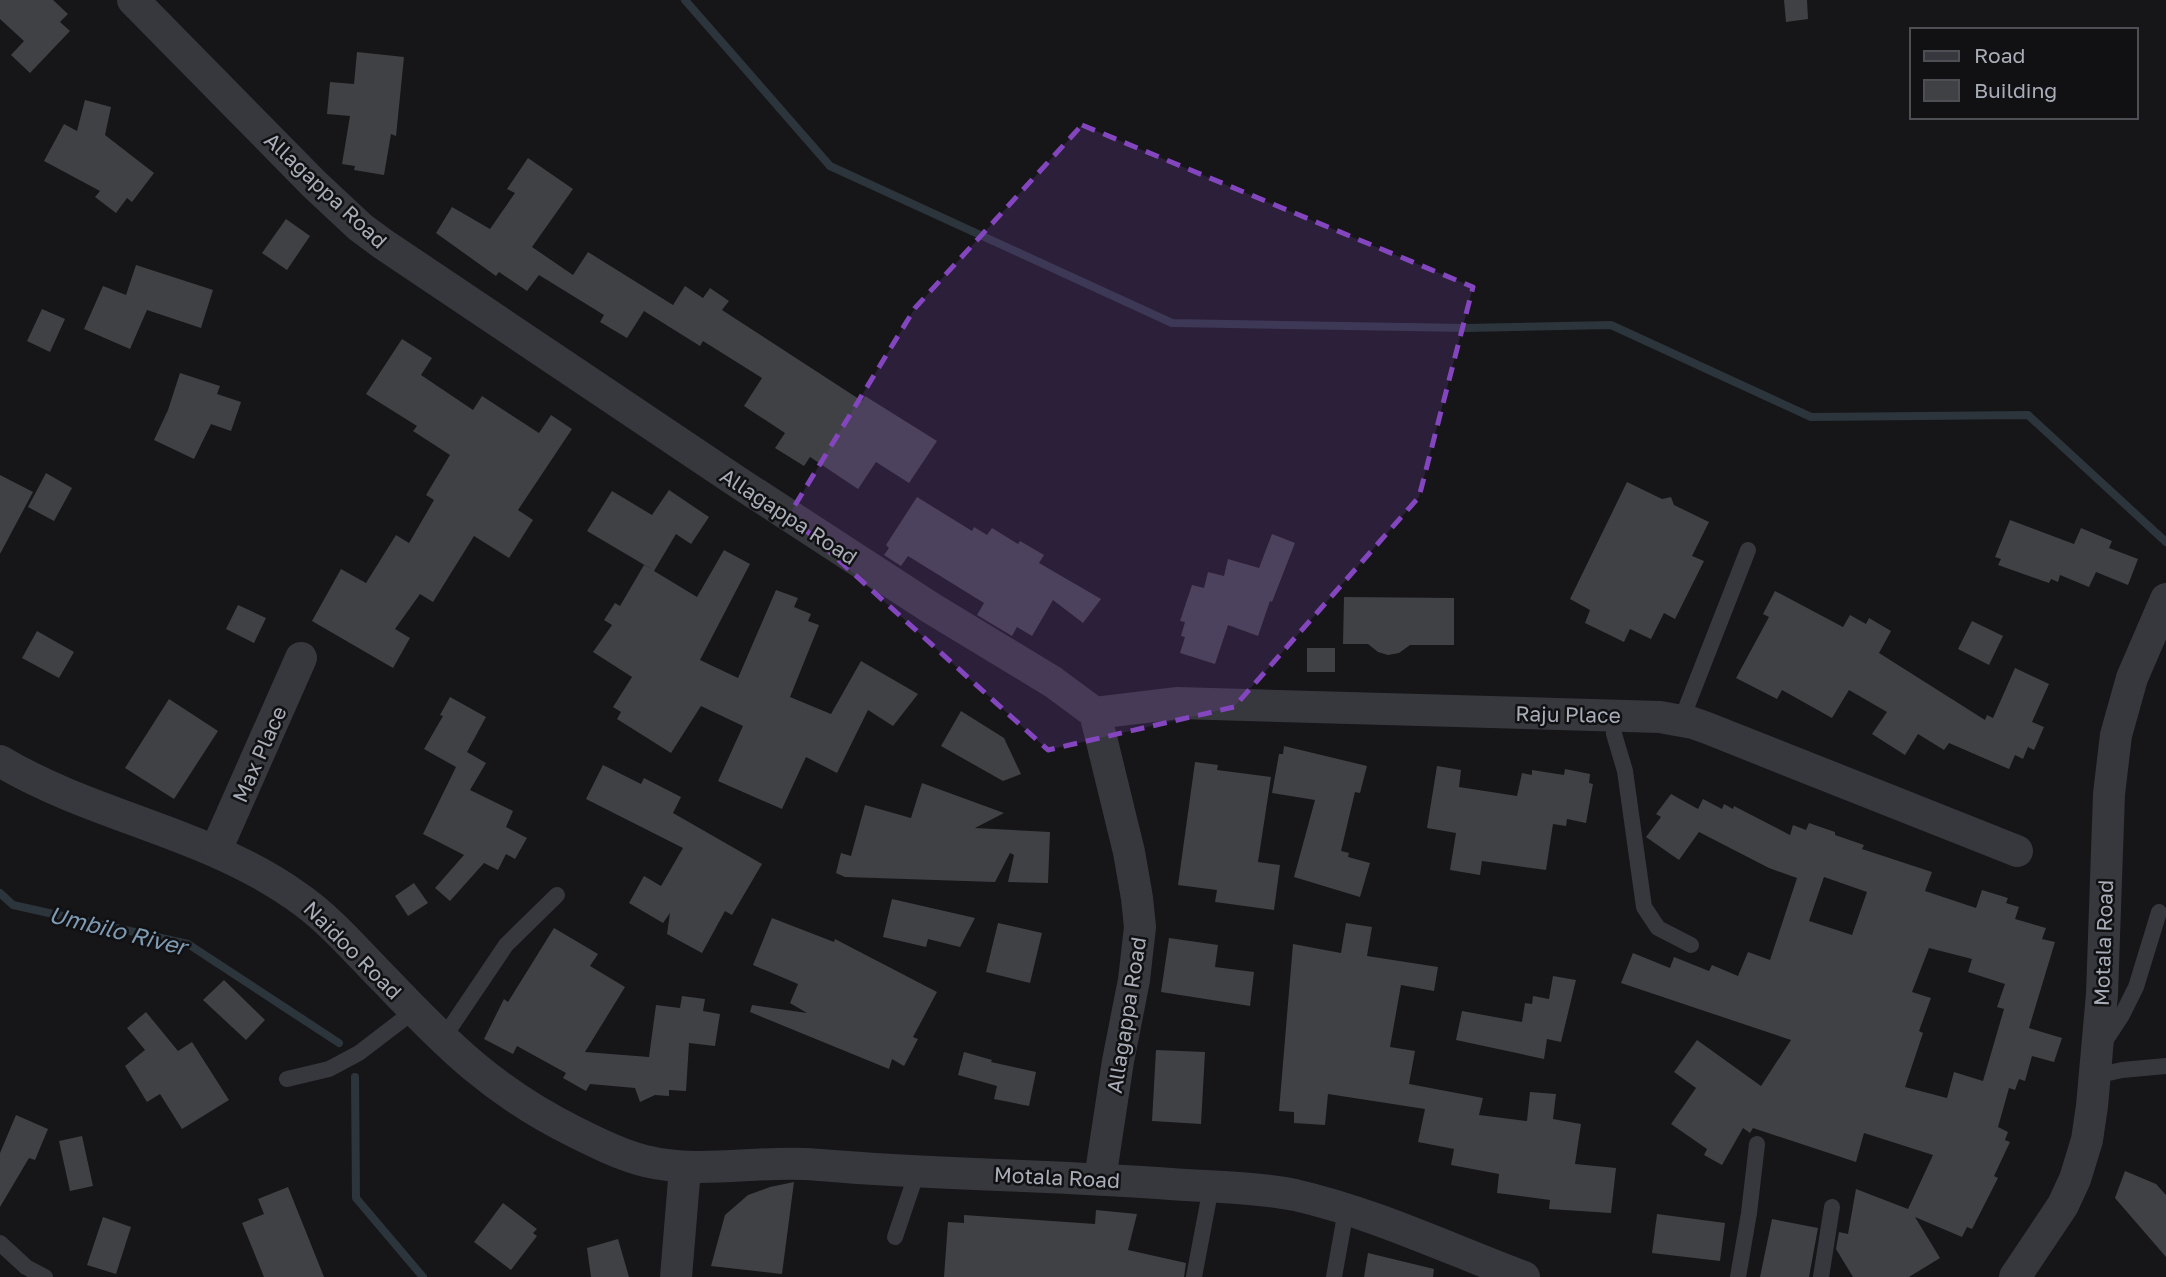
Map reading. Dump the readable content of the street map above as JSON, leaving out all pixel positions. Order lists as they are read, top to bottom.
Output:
{
  "streets": {
    "street": [
      "Allagappa Road",
      "Raju Place",
      "Max Place",
      "Motala Road",
      "Naidoo Road"
    ]
  },
  "crossings": [
    ["Allagappa Road", "Raju Place"],
    ["Allagappa Road", "Motala Road"],
    ["Max Place", "Naidoo Road"],
    ["Motala Road", "Naidoo Road"]
  ],
  "water": ["Umbilo River"],
  "legend": ["Road", "Building"]
}
